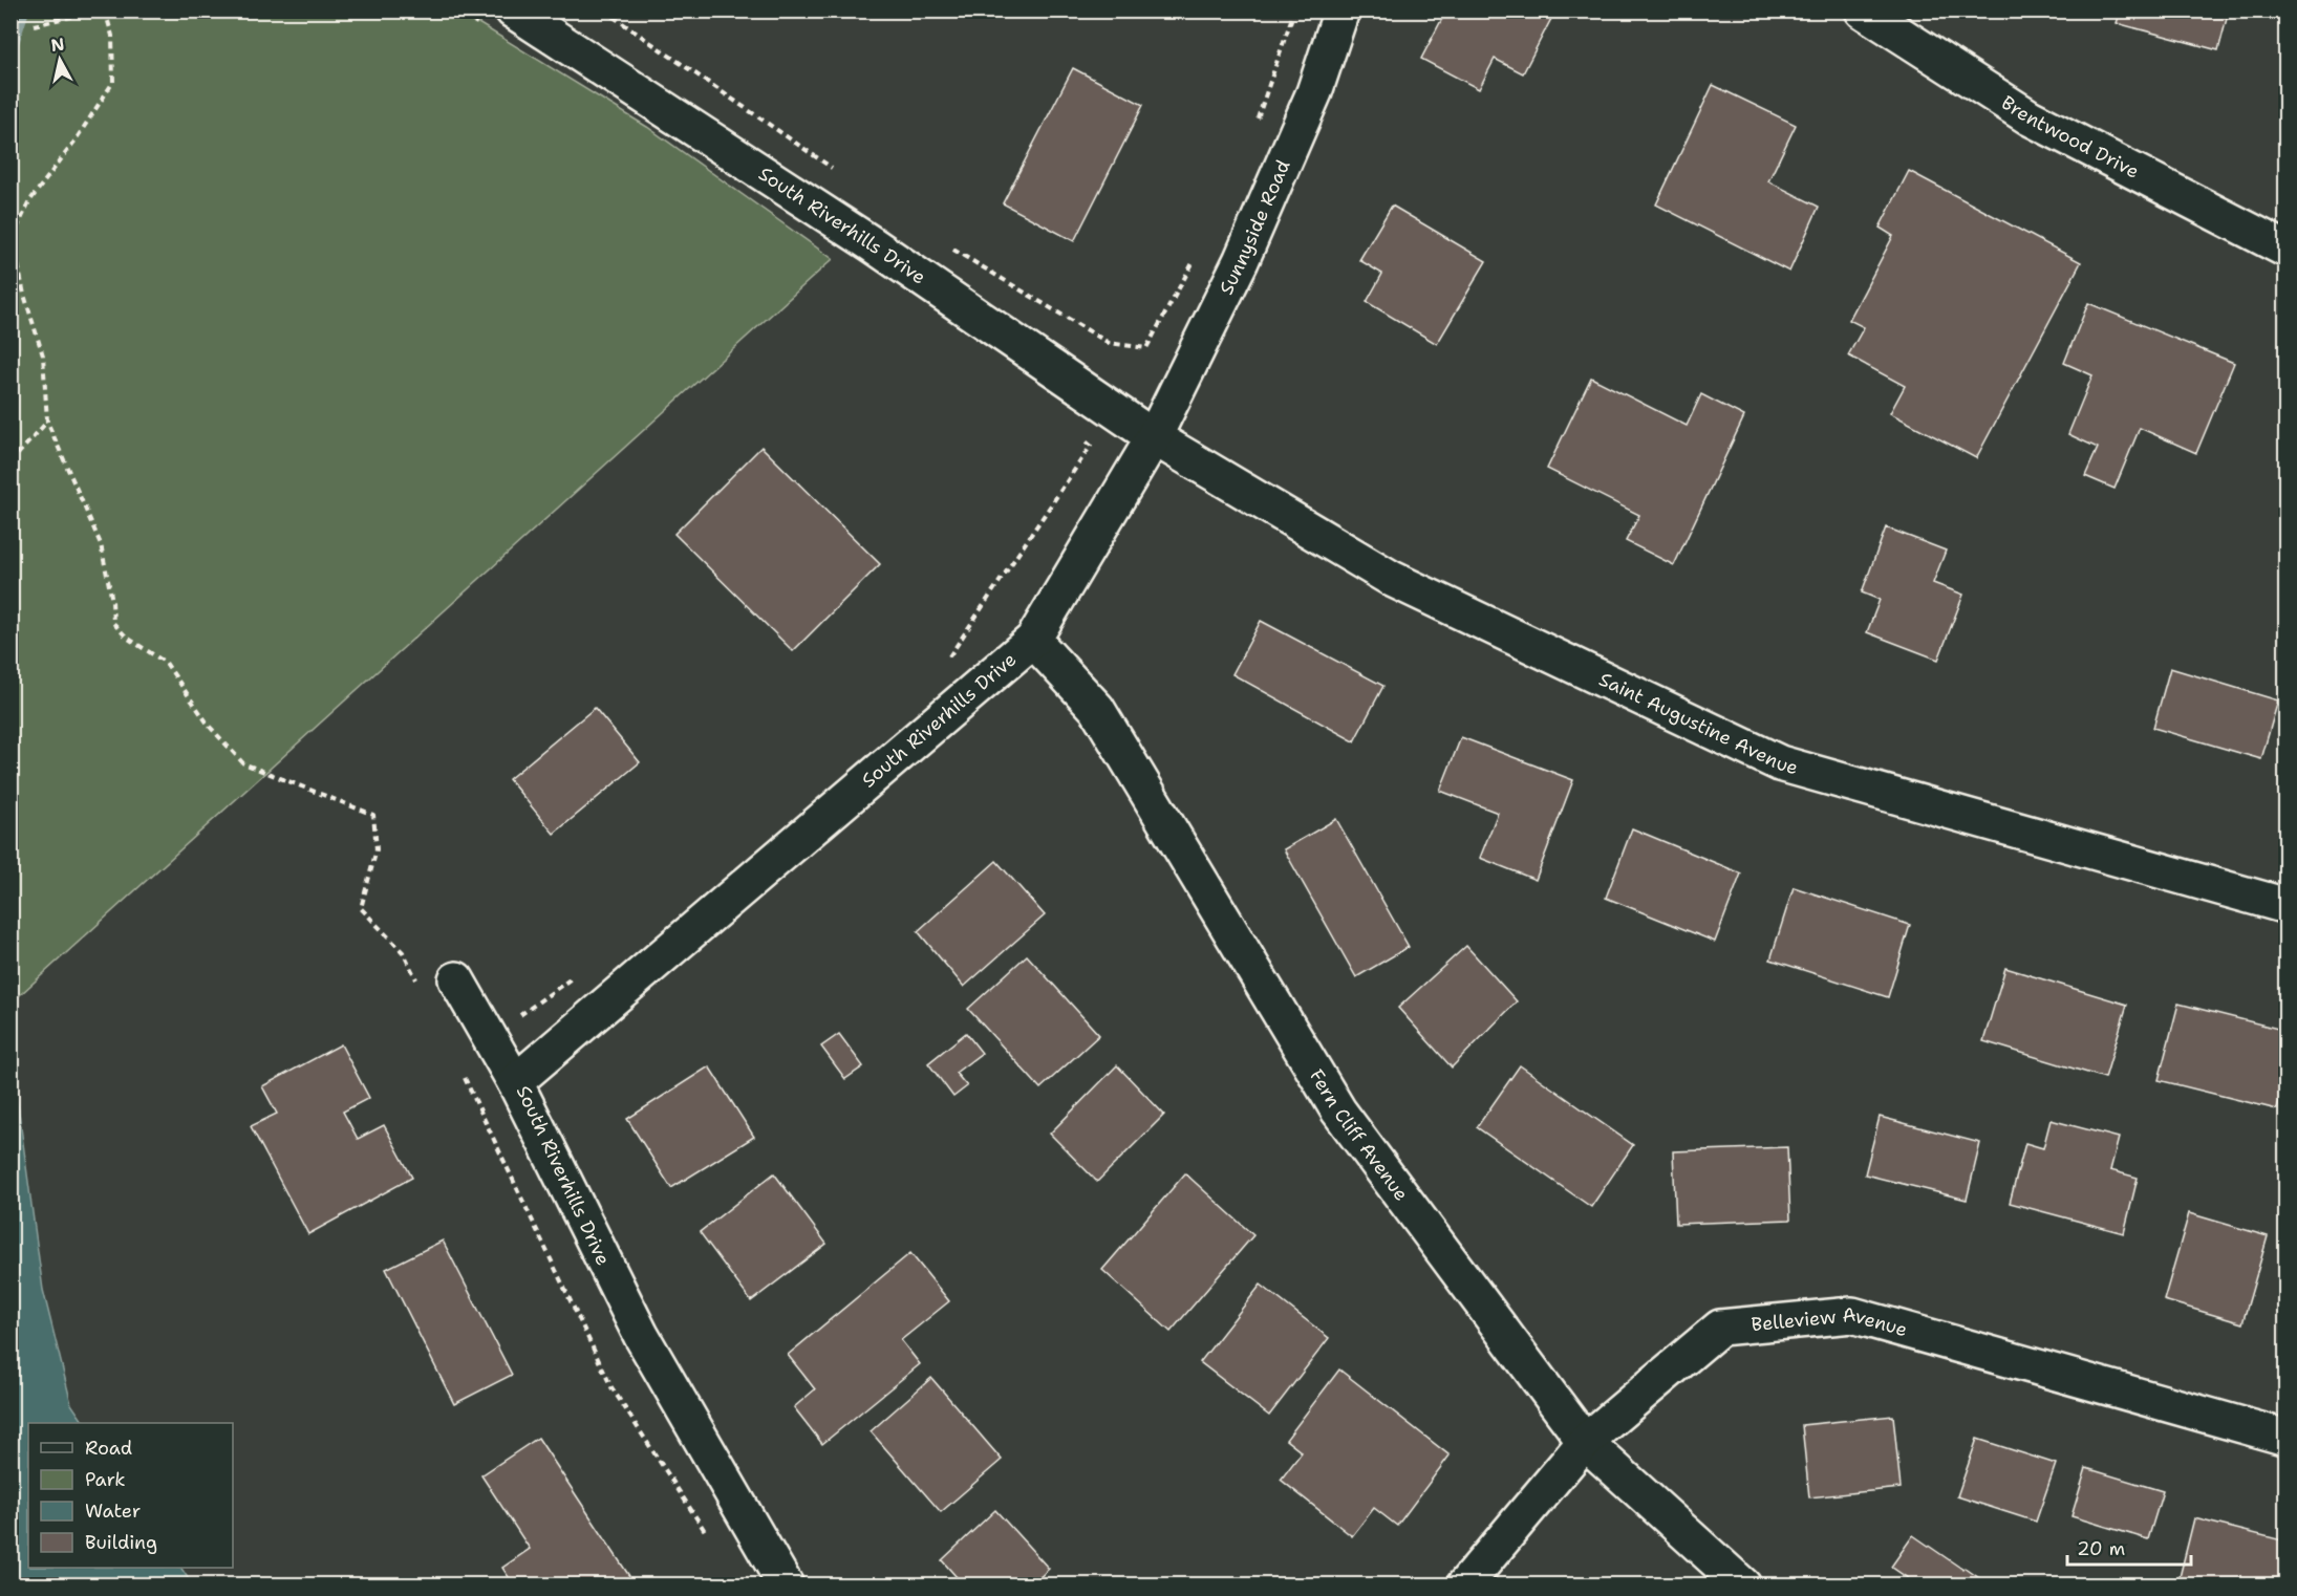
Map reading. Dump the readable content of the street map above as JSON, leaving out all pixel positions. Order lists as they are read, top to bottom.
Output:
{
  "streets": {
    "street": [
      "Brentwood Drive",
      "South Riverhills Drive",
      "Sunnyside Road",
      "Saint Augustine Avenue",
      "Fern Cliff Avenue",
      "Belleview Avenue"
    ]
  },
  "crossings": [
    ["South Riverhills Drive", "Sunnyside Road"],
    ["South Riverhills Drive", "Saint Augustine Avenue"],
    ["South Riverhills Drive", "Fern Cliff Avenue"],
    ["Sunnyside Road", "Saint Augustine Avenue"],
    ["Fern Cliff Avenue", "Belleview Avenue"]
  ],
  "legend": [
    "Road",
    "Park",
    "Water",
    "Building"
  ],
  "scale_bar": "20 m",
  "north": "top"
}
